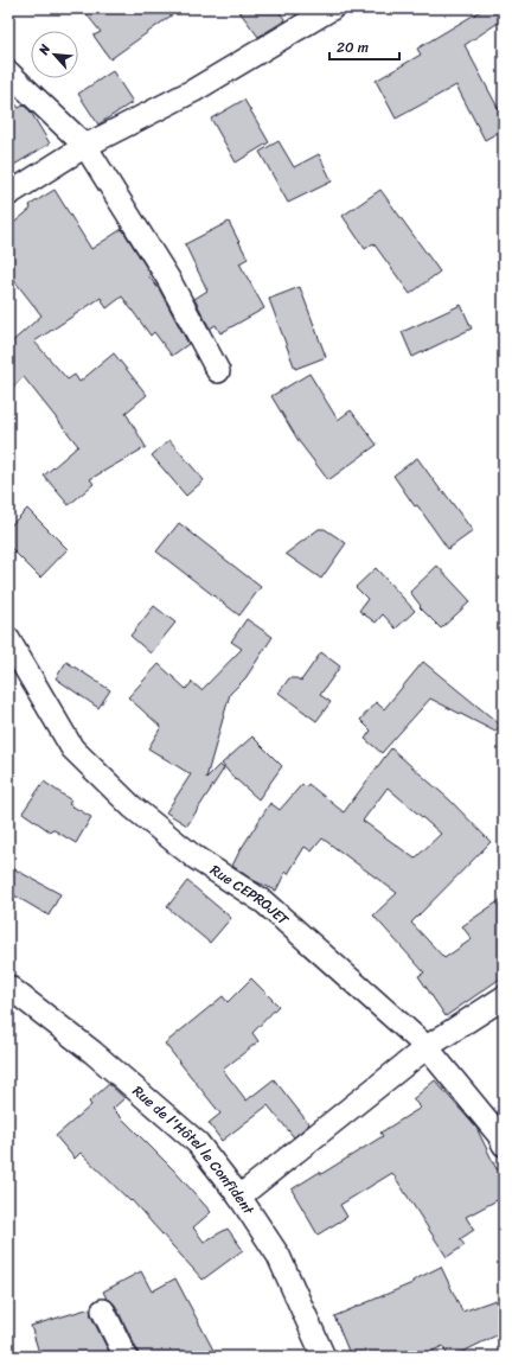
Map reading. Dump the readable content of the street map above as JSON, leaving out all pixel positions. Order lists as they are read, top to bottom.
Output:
{
  "streets": {
    "street": ["Rue CEPROJET", "Rue de l'Hôtel le Confident"]
  },
  "scale_bar": "20 m",
  "north": "top left"
}
